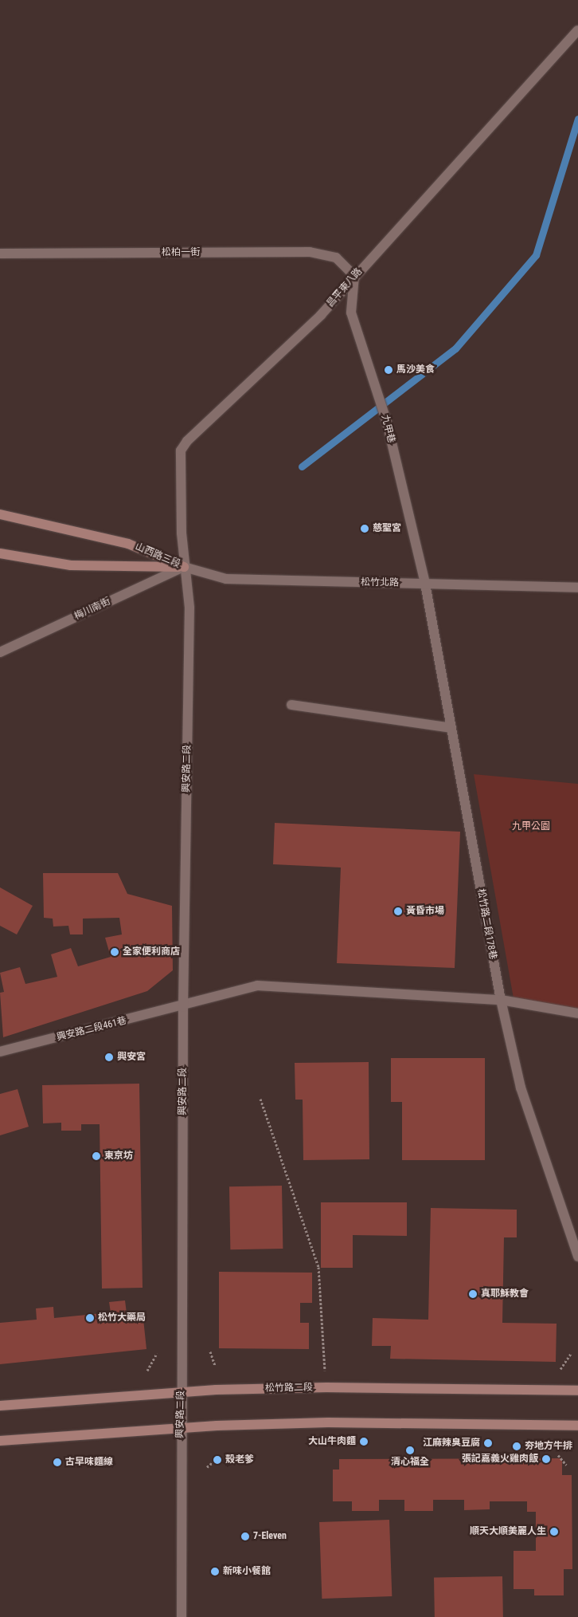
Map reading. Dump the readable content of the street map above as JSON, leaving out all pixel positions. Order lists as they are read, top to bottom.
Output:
{
  "streets": {
    "street": [
      "松柏一街",
      "昌平東八路",
      "九甲巷",
      "山西路三段",
      "松竹北路",
      "梅川南街",
      "興安路二段",
      "松竹路二段178巷",
      "興安路二段461巷",
      "松竹路二段"
    ]
  },
  "crossings": [
    ["松柏一街", "昌平東八路"],
    ["松柏一街", "九甲巷"],
    ["昌平東八路", "九甲巷"],
    ["昌平東八路", "山西路三段"],
    ["昌平東八路", "松竹北路"],
    ["昌平東八路", "梅川南街"],
    ["昌平東八路", "興安路二段"],
    ["九甲巷", "松竹北路"],
    ["九甲巷", "松竹路二段178巷"],
    ["山西路三段", "松竹北路"],
    ["山西路三段", "梅川南街"],
    ["山西路三段", "興安路二段"],
    ["松竹北路", "梅川南街"],
    ["松竹北路", "興安路二段"],
    ["松竹北路", "松竹路二段178巷"],
    ["梅川南街", "興安路二段"],
    ["興安路二段", "興安路二段461巷"],
    ["興安路二段", "松竹路二段"],
    ["松竹路二段178巷", "興安路二段461巷"]
  ],
  "parks": ["九甲公園"],
  "places": [
    "馬沙美食",
    "慈聖宮",
    "黃昏市場",
    "全家便利商店",
    "興安宮",
    "東京坊",
    "真耶穌教會",
    "松竹大藥局",
    "大山牛肉麵",
    "江麻辣臭豆腐",
    "夯地方牛排",
    "清心福全",
    "張記嘉義火雞肉飯",
    "殼老爹",
    "古早味麵線",
    "順天大順美麗人生",
    "7-Eleven",
    "新味小餐館"
  ]
}
